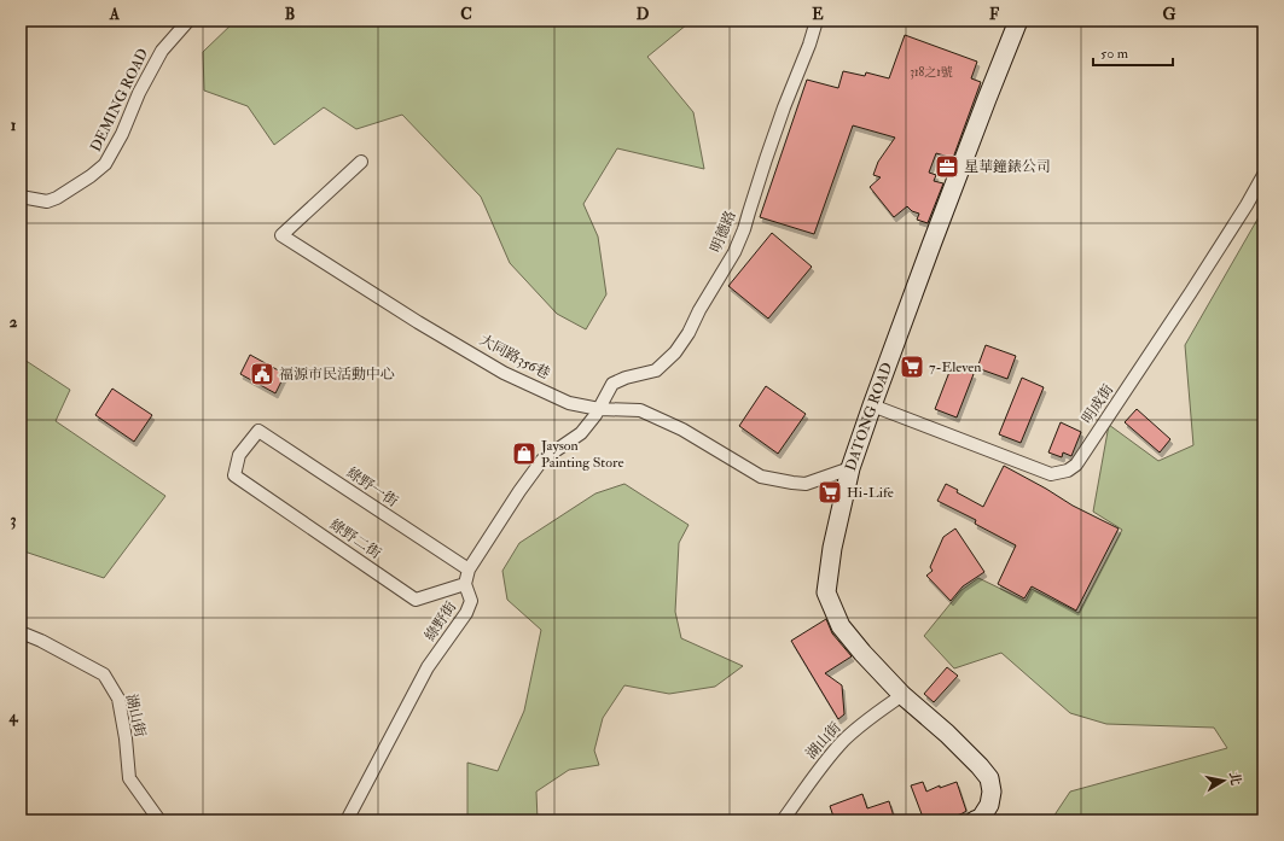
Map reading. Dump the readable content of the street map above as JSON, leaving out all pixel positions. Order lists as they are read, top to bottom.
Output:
{
  "streets": {
    "street": [
      "DEMING ROAD",
      "明德路",
      "大同路356巷",
      "明成街",
      "DATONG ROAD",
      "綠野一街",
      "綠野二街",
      "綠野街",
      "湖山街"
    ]
  },
  "crossings": [
    ["明德路", "大同路356巷"],
    ["明德路", "綠野街"],
    ["大同路356巷", "DATONG ROAD"],
    ["大同路356巷", "綠野街"],
    ["明成街", "DATONG ROAD"],
    ["DATONG ROAD", "湖山街"],
    ["綠野一街", "綠野二街"],
    ["綠野一街", "綠野街"],
    ["綠野二街", "綠野街"]
  ],
  "places": {
    "office": ["星華鐘錶公司"],
    "supermarket": ["7-Eleven", "Hi-Life"],
    "public building": ["福源市民活動中心"],
    "shop": ["Jayson Painting Store"]
  },
  "house_numbers": ["318之1號"],
  "scale_bar": "50 m",
  "north": "right",
  "grid": {
    "columns": [
      "A",
      "B",
      "C",
      "D",
      "E",
      "F",
      "G"
    ],
    "rows": [
      "1",
      "2",
      "3",
      "4"
    ]
  }
}
